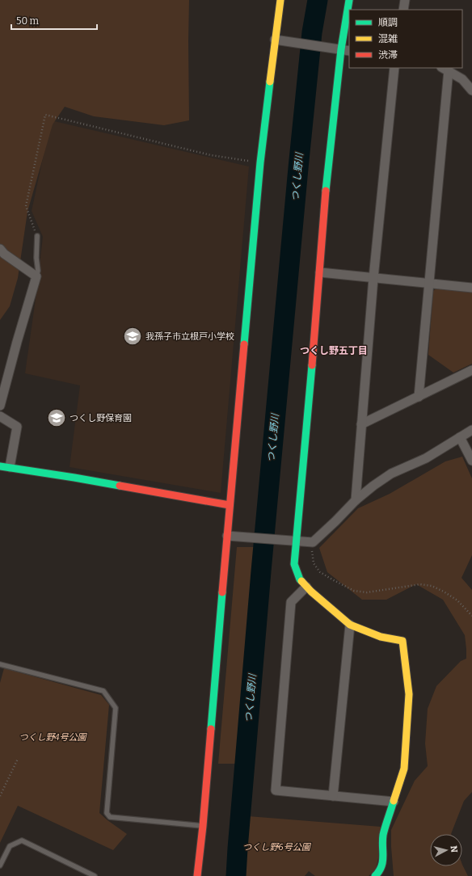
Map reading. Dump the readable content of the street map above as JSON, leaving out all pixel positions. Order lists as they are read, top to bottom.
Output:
{
  "districts": ["つくし野五丁目"],
  "water": ["つくし野川"],
  "parks": ["つくし野4号公園", "つくし野6号公園"],
  "places": {
    "school or university": ["我孫子市立根戸小学校", "つくし野保育園"]
  },
  "legend": ["順調", "混雑", "渋滞"],
  "scale_bar": "50 m",
  "north": "right"
}
